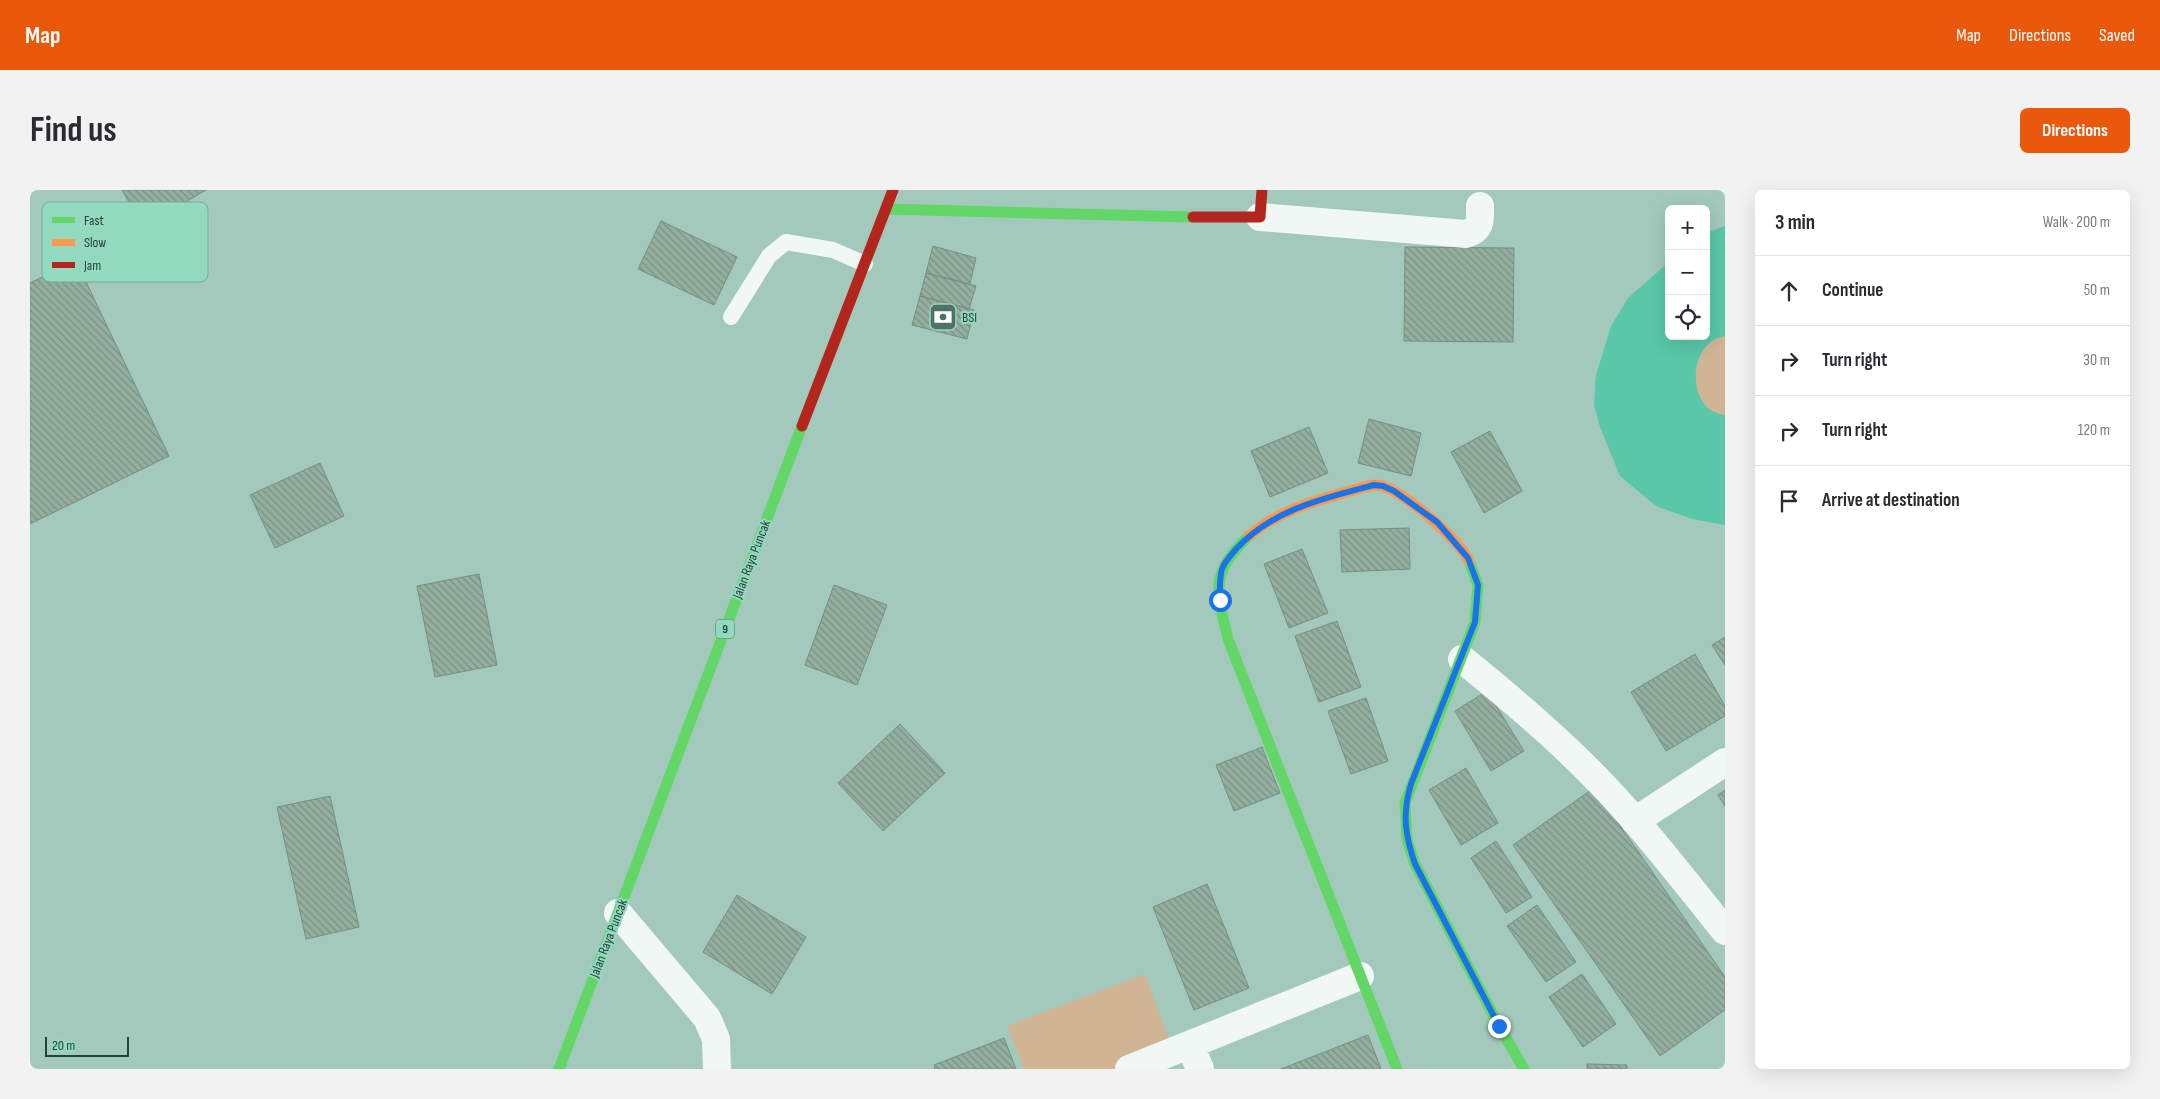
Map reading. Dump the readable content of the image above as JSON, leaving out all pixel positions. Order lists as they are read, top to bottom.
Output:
{
  "streets": {
    "main road": ["Jalan Raya Puncak", "9"]
  },
  "places": {
    "bank": ["BSI"]
  },
  "legend": ["Fast", "Slow", "Jam"],
  "scale_bar": "20 m",
  "page": {
    "header": "Map",
    "nav": ["Map", "Directions", "Saved"],
    "buttons": "Directions",
    "title": "Find us",
    "heading": ["3 min", "Walk · 200 m"],
    "map_buttons": ["+", "−"],
    "list": [
      ["Continue", "50 m"],
      ["Turn right", "30 m"],
      ["Turn right", "120 m"],
      "Arrive at destination"
    ],
    "scale": "20 m"
  }
}
